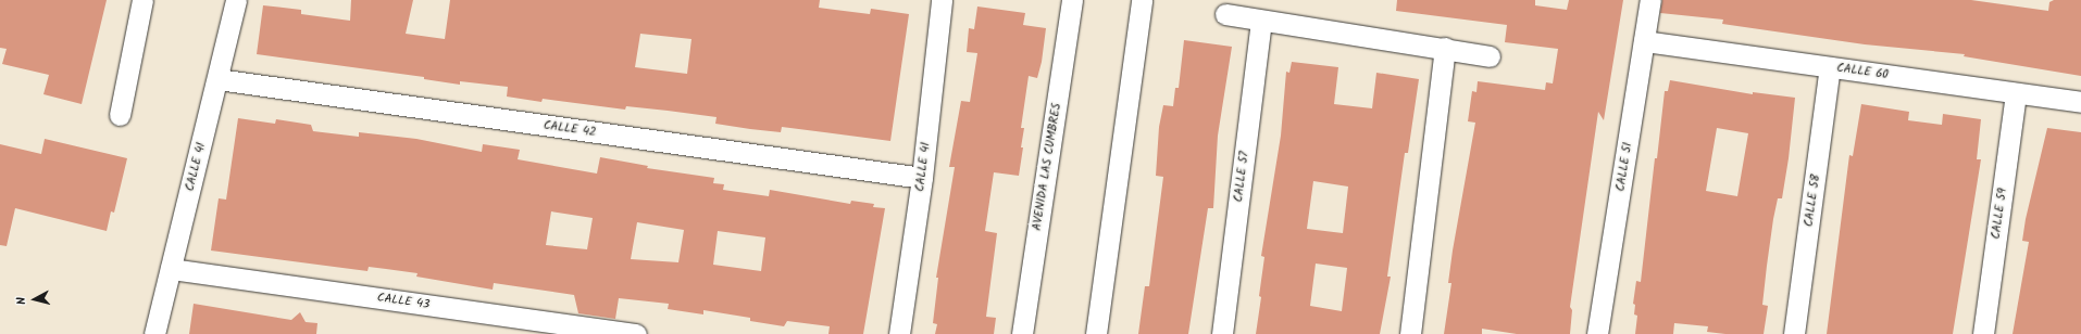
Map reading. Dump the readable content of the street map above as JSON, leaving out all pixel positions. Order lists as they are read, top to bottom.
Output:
{
  "streets": {
    "street": [
      "CALLE 60",
      "CALLE 42",
      "CALLE 41",
      "AVENIDA LAS CUMBRES",
      "CALLE 51",
      "CALLE 57",
      "CALLE 58",
      "CALLE 59",
      "CALLE 43"
    ]
  },
  "crossings": [
    ["CALLE 60", "CALLE 51"],
    ["CALLE 60", "CALLE 58"],
    ["CALLE 60", "CALLE 59"],
    ["CALLE 42", "CALLE 41"],
    ["CALLE 41", "CALLE 43"]
  ],
  "north": "left"
}
